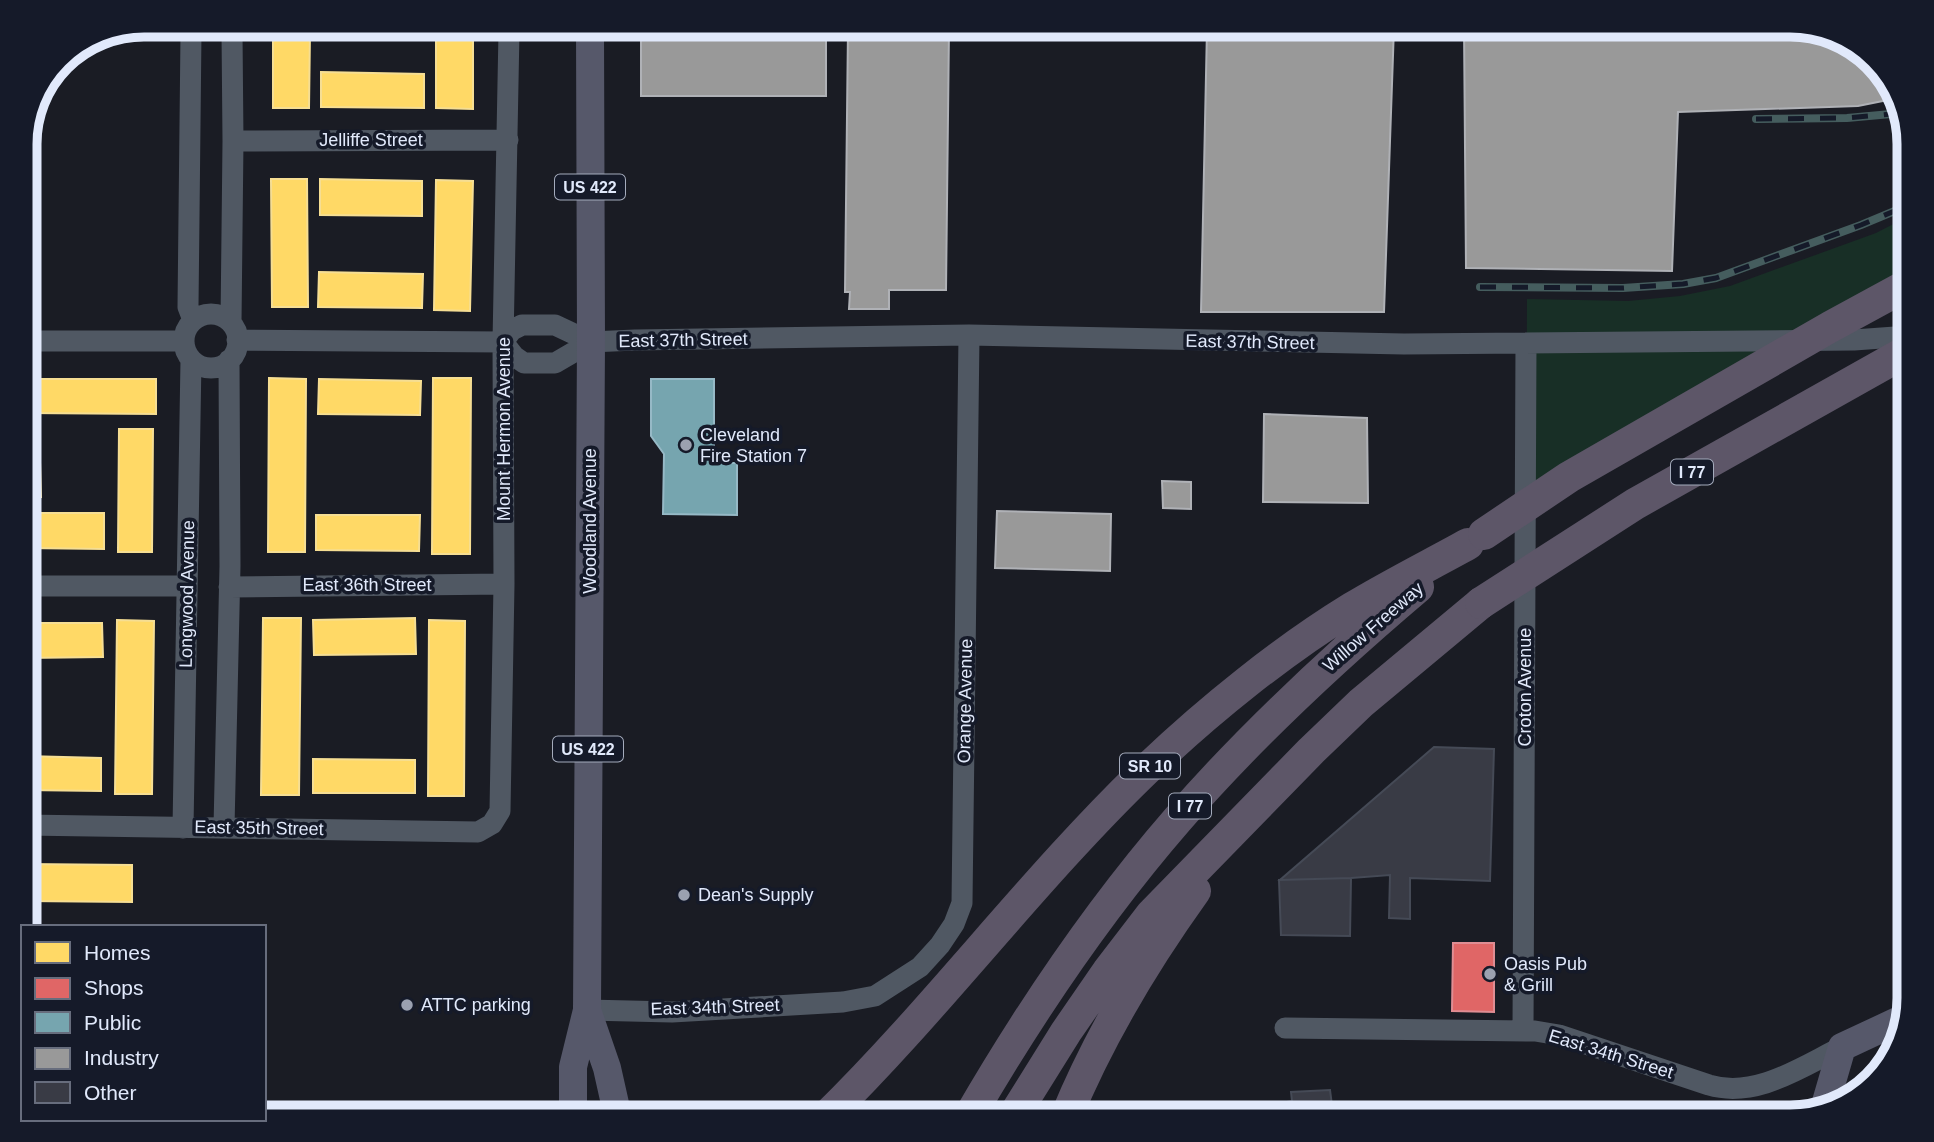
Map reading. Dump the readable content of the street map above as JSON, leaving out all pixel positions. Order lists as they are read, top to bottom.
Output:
{
  "streets": {
    "highway": ["I 77", "Willow Freeway", "SR 10"],
    "main road": ["US 422", "Woodland Avenue"],
    "street": [
      "Jelliffe Street",
      "East 37th Street",
      "Mount Hermon Avenue",
      "East 36th Street",
      "Longwood Avenue",
      "Croton Avenue",
      "Orange Avenue",
      "East 35th Street",
      "East 34th Street"
    ]
  },
  "crossings": [
    ["Jelliffe Street", "Mount Hermon Avenue"],
    ["East 37th Street", "Mount Hermon Avenue"],
    ["East 37th Street", "Woodland Avenue"],
    ["East 37th Street", "Croton Avenue"],
    ["East 37th Street", "Orange Avenue"],
    ["Mount Hermon Avenue", "East 36th Street"],
    ["Mount Hermon Avenue", "East 35th Street"],
    ["Woodland Avenue", "East 34th Street"],
    ["Longwood Avenue", "East 35th Street"],
    ["Willow Freeway", "SR 10"],
    ["Croton Avenue", "East 34th Street"],
    ["Orange Avenue", "East 34th Street"]
  ],
  "places": [
    "Cleveland Fire Station 7",
    "Dean's Supply",
    "Oasis Pub & Grill",
    "ATTC parking"
  ],
  "legend": [
    "Homes",
    "Shops",
    "Public",
    "Industry",
    "Other"
  ]
}
